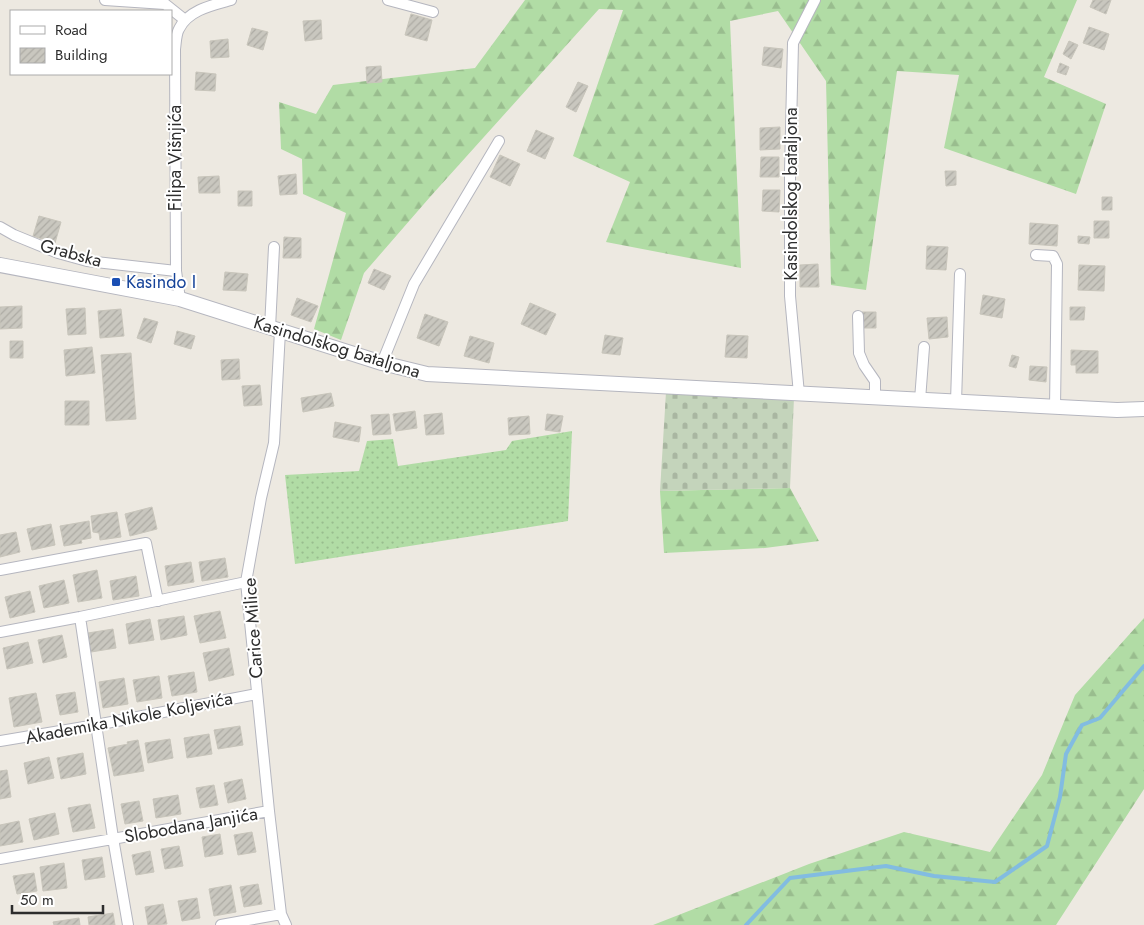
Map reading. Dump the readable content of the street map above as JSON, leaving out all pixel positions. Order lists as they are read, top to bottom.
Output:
{
  "streets": {
    "street": [
      "Filipa Višnjića",
      "Kasindolskog bataljona",
      "Grabska",
      "Carice Milice",
      "Akademika Nikole Koljevića",
      "Slobodana Janjića"
    ]
  },
  "crossings": [
    ["Filipa Višnjića", "Kasindolskog bataljona"],
    ["Filipa Višnjića", "Grabska"],
    ["Kasindolskog bataljona", "Carice Milice"],
    ["Carice Milice", "Akademika Nikole Koljevića"],
    ["Carice Milice", "Slobodana Janjića"],
    ["Akademika Nikole Koljevića", "Slobodana Janjića"]
  ],
  "places": {
    "transit": ["Kasindo I"]
  },
  "legend": ["Road", "Building"],
  "scale_bar": "50 m"
}
